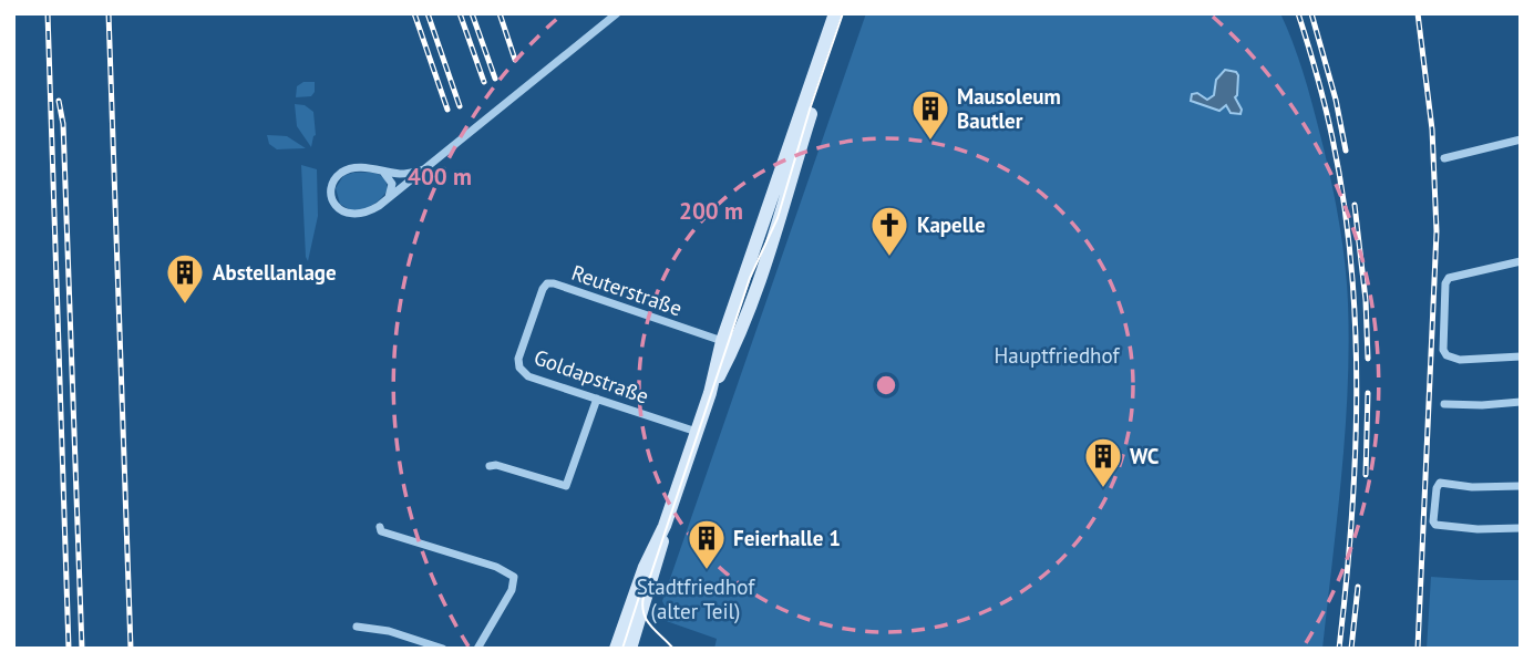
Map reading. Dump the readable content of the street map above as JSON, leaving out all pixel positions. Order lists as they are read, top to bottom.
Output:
{
  "streets": {
    "street": ["Reuterstraße", "Goldapstraße"]
  },
  "crossings": [
    ["Reuterstraße", "Goldapstraße"]
  ],
  "parks": ["Hauptfriedhof", "Stadtfriedhof (alter Teil)"],
  "places": {
    "building": [
      "Mausoleum Bautler",
      "Abstellanlage",
      "WC",
      "Feierhalle 1"
    ],
    "church": ["Kapelle"]
  },
  "rings": ["400 m", "200 m"]
}
